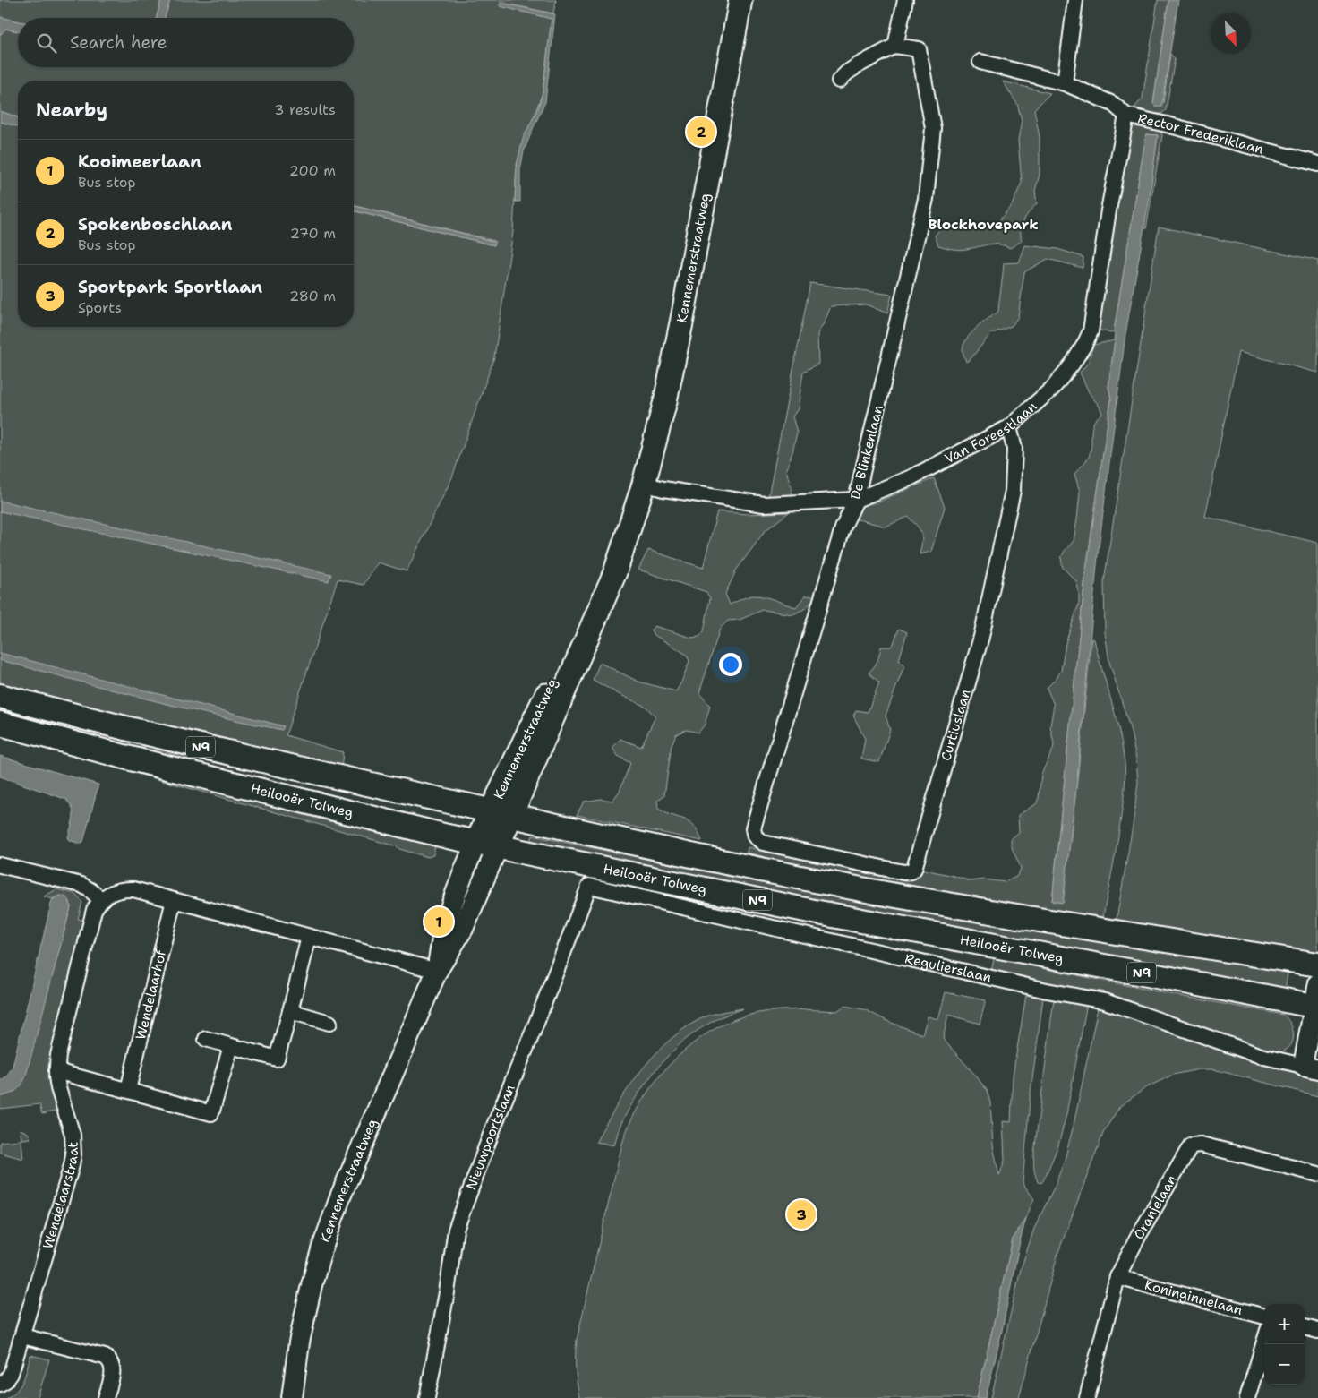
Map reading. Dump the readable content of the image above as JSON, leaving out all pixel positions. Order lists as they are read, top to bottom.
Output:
{
  "streets": {
    "highway": ["N9", "Heilooër Tolweg"],
    "main road": ["Kennemerstraatweg"],
    "street": [
      "Rector Frederiklaan",
      "Van Foreestlaan",
      "De Blinkenlaan",
      "Curtiuslaan",
      "Regulierslaan",
      "Wendelaarhof",
      "Nieuwpoortslaan",
      "Wendelaarstraat",
      "Oranjelaan",
      "Koninginnelaan"
    ]
  },
  "crossings": [
    ["Rector Frederiklaan", "Van Foreestlaan"],
    ["Kennemerstraatweg", "Van Foreestlaan"],
    ["Kennemerstraatweg", "N9"],
    ["Kennemerstraatweg", "Heilooër Tolweg"],
    ["Van Foreestlaan", "De Blinkenlaan"],
    ["Van Foreestlaan", "Curtiuslaan"],
    ["De Blinkenlaan", "Curtiuslaan"],
    ["Heilooër Tolweg", "Regulierslaan"],
    ["Regulierslaan", "Nieuwpoortslaan"],
    ["Oranjelaan", "Koninginnelaan"]
  ],
  "districts": ["Blockhovepark"],
  "north": "bottom right",
  "page": {
    "search": "Search here",
    "heading": ["Nearby", "3 results"],
    "pins": ["2", "1", "3"],
    "list": [
      {
        "mark": "1",
        "name": "Kooimeerlaan",
        "note": "Bus stop",
        "value": "200 m"
      },
      {
        "mark": "2",
        "name": "Spokenboschlaan",
        "note": "Bus stop",
        "value": "270 m"
      },
      {
        "mark": "3",
        "name": "Sportpark Sportlaan",
        "note": "Sports",
        "value": "280 m"
      }
    ],
    "map_buttons": ["+", "−"]
  }
}
